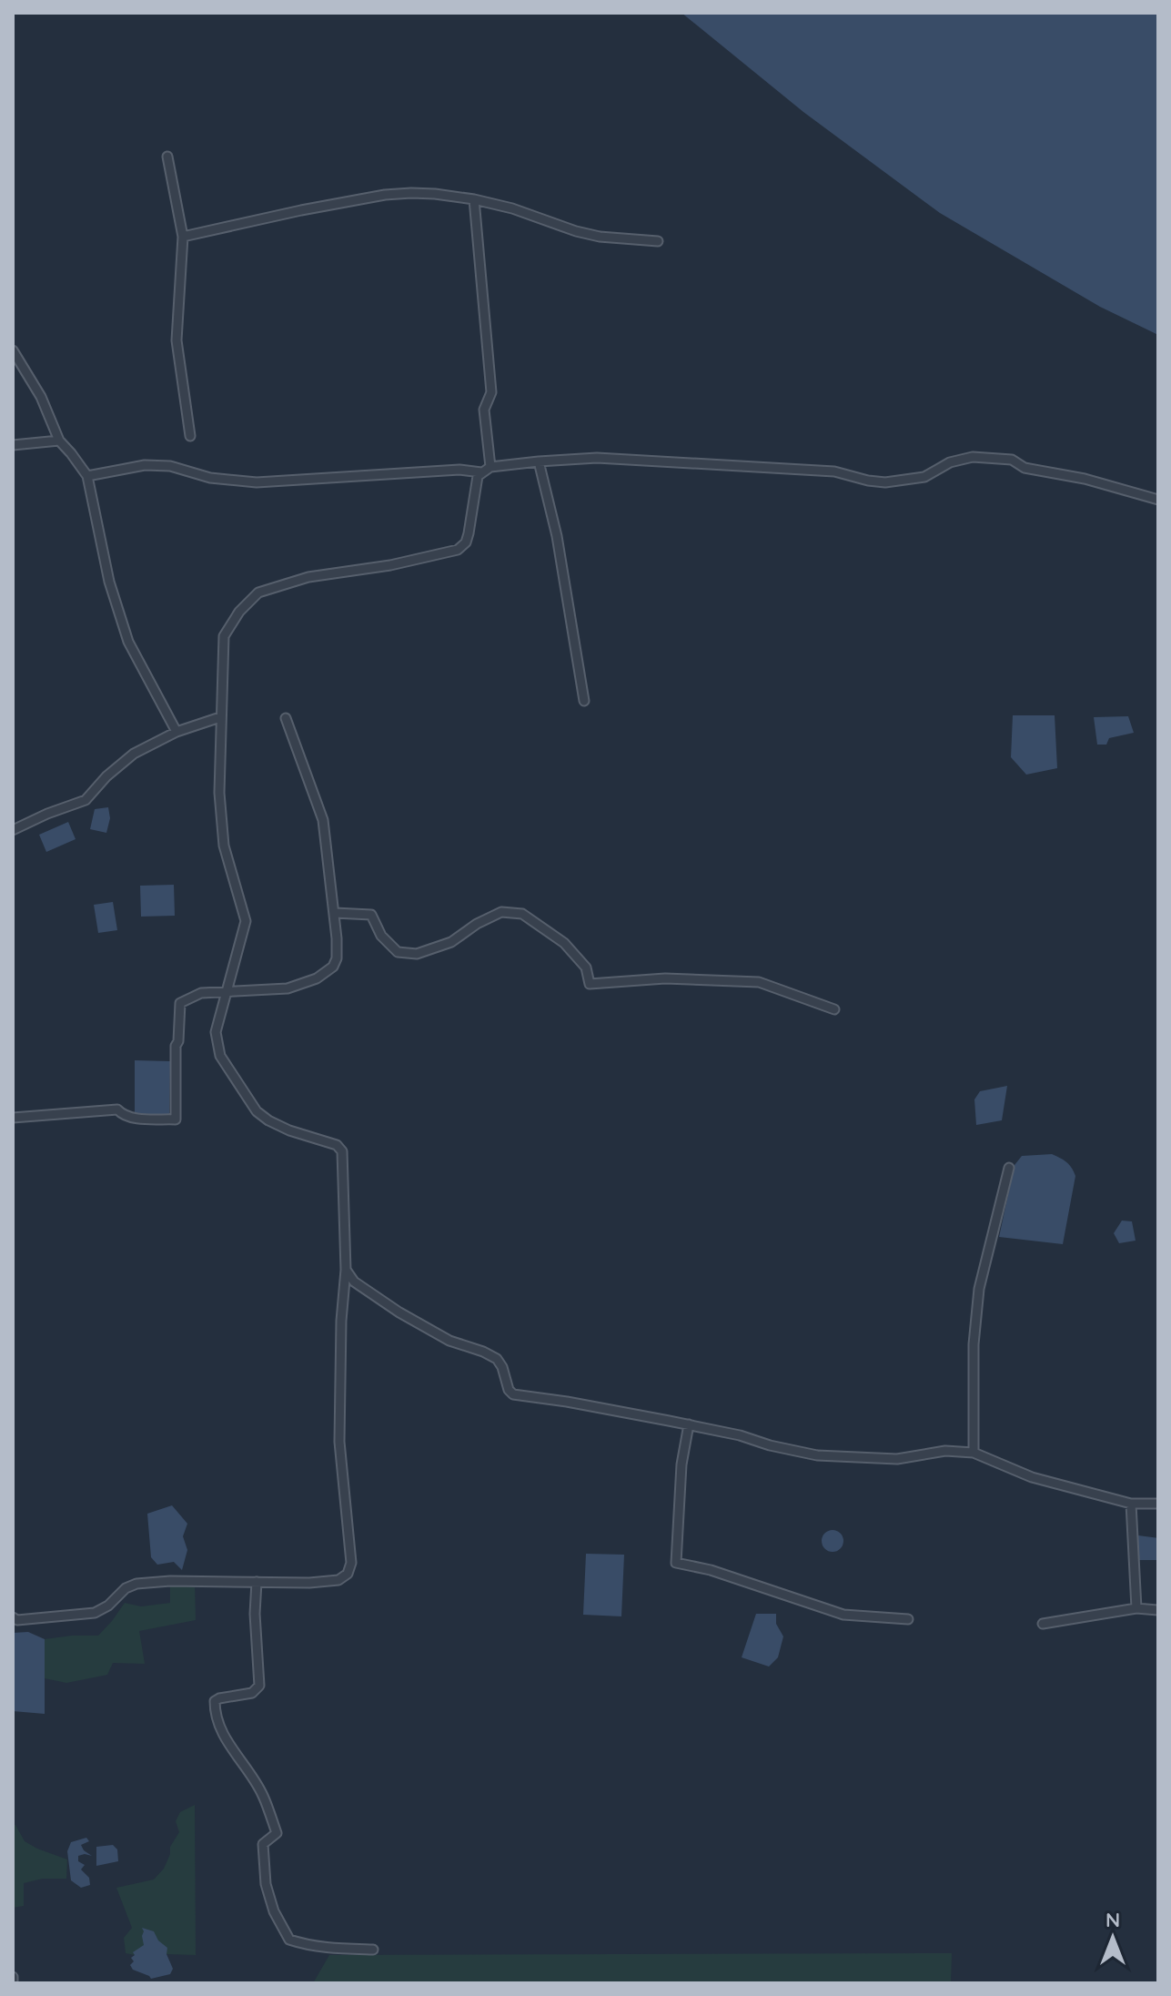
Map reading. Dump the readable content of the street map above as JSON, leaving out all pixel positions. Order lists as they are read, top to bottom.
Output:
{
  "north": "top"
}
